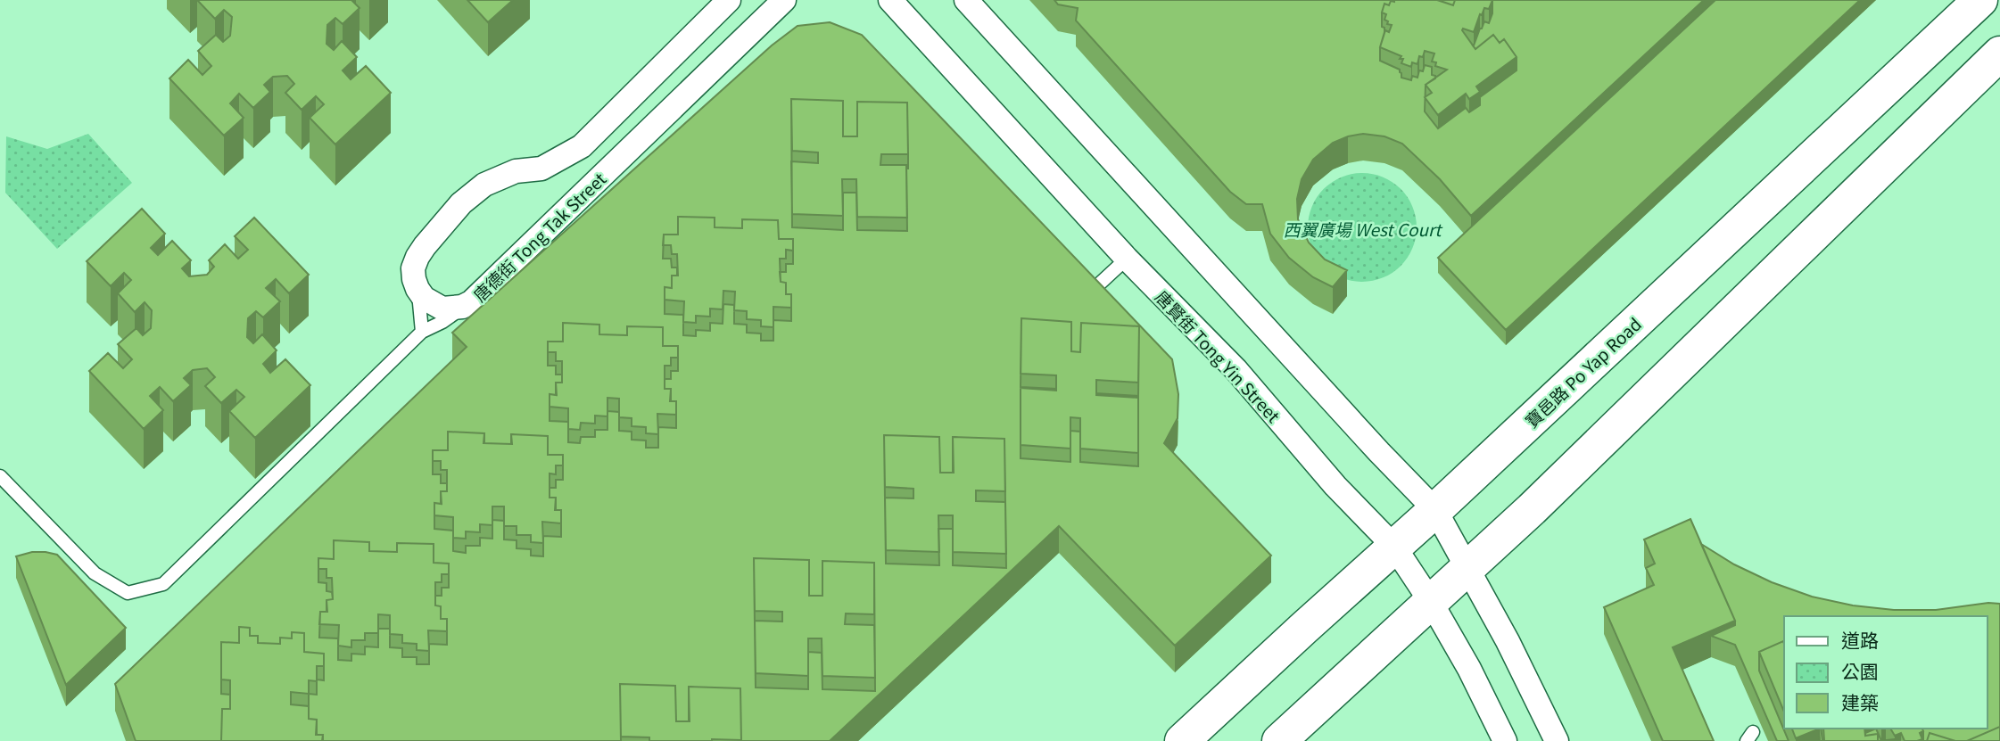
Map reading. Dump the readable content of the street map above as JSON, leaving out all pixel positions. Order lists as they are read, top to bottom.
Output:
{
  "streets": {
    "main road": ["寶邑路 Po Yap Road"],
    "street": ["唐德街 Tong Tak Street", "唐賢街 Tong Yin Street"]
  },
  "crossings": [
    ["唐賢街 Tong Yin Street", "寶邑路 Po Yap Road"]
  ],
  "parks": ["西翼廣場 West Court"],
  "legend": ["道路", "公園", "建築"]
}
